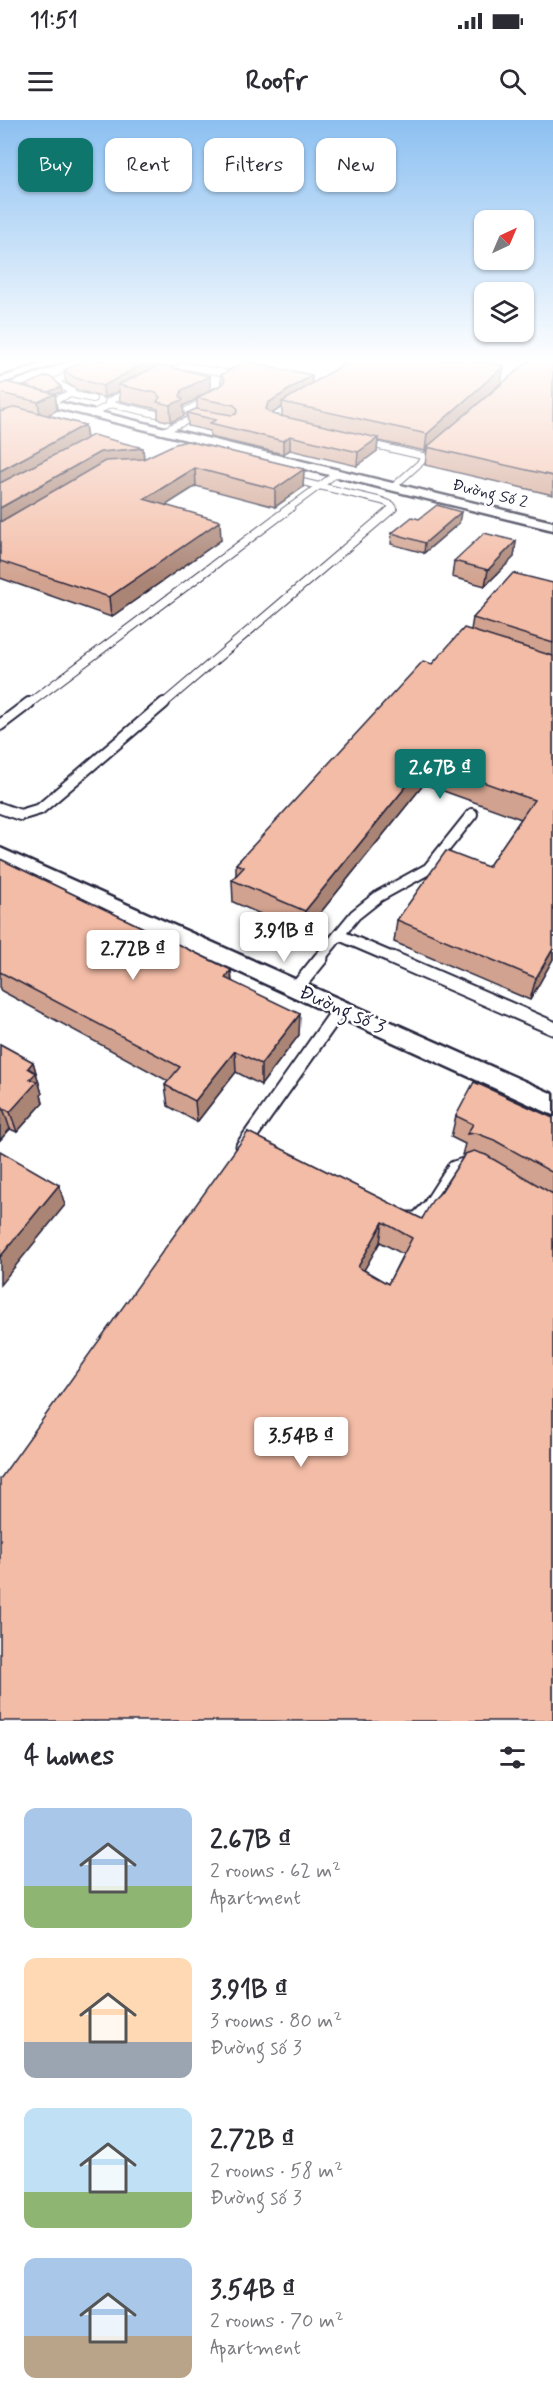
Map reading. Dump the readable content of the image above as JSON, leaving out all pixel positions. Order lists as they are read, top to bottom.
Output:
{
  "streets": {
    "street": ["Đường Số 2", "Đường số 3"]
  },
  "north": "top right",
  "page": {
    "status": "11:51",
    "header": "Roofr",
    "chip": [
      "Buy",
      "Rent",
      "Filters",
      "New"
    ],
    "price": [
      "2.67B ₫",
      "3.91B ₫",
      "2.72B ₫",
      "3.54B ₫"
    ],
    "heading": "4 homes",
    "list": [
      {
        "name": "2.67B ₫",
        "note": "2 rooms · 62 m² · Apartment"
      },
      {
        "name": "3.91B ₫",
        "note": "3 rooms · 80 m² · Đường số 3"
      },
      {
        "name": "2.72B ₫",
        "note": "2 rooms · 58 m² · Đường số 3"
      },
      {
        "name": "3.54B ₫",
        "note": "2 rooms · 70 m² · Apartment"
      }
    ]
  }
}
